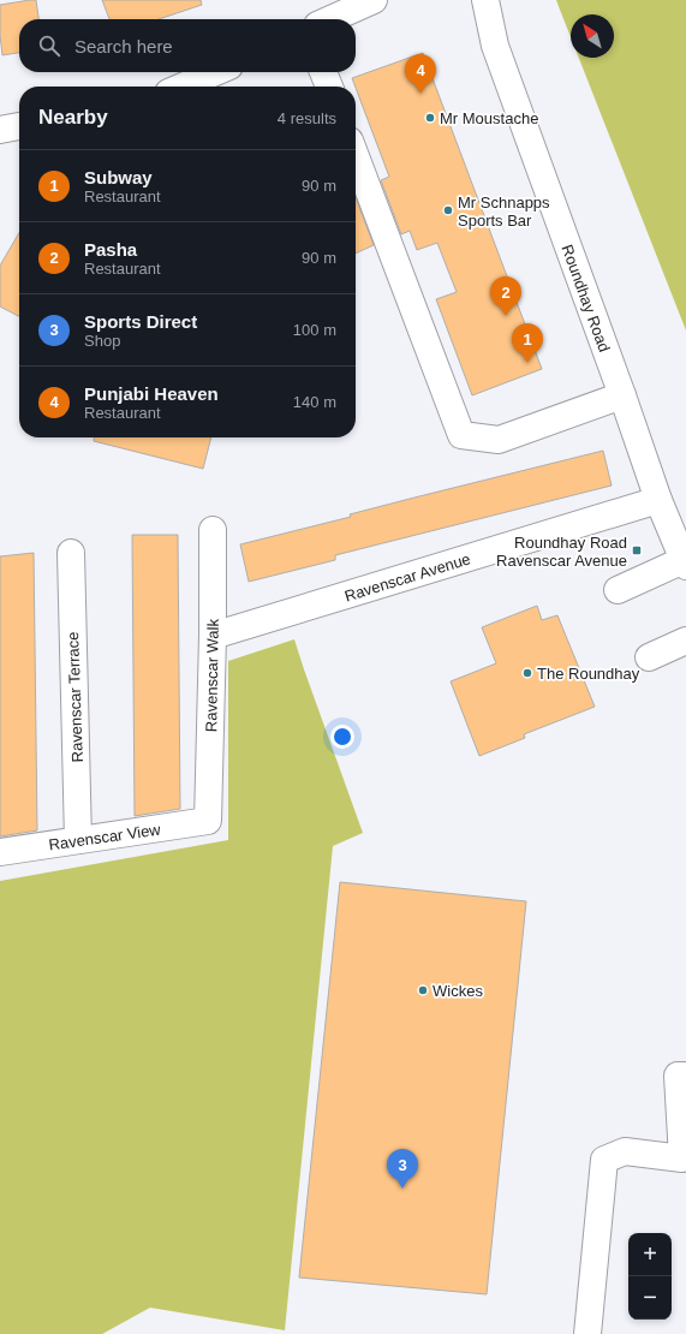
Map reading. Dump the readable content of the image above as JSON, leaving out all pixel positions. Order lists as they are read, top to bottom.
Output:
{
  "streets": {
    "street": [
      "Roundhay Road",
      "Ravenscar Avenue",
      "Ravenscar Walk",
      "Ravenscar Terrace",
      "Ravenscar View"
    ]
  },
  "crossings": [
    ["Roundhay Road", "Ravenscar Avenue"],
    ["Ravenscar Avenue", "Ravenscar Walk"],
    ["Ravenscar Walk", "Ravenscar View"],
    ["Ravenscar Terrace", "Ravenscar View"]
  ],
  "places": {
    "other": [
      "Mr Moustache",
      "Mr Schnapps Sports Bar",
      "The Roundhay",
      "Wickes"
    ],
    "transit": ["Roundhay Road Ravenscar Avenue"]
  },
  "north": "top left",
  "page": {
    "search": "Search here",
    "pins": [
      "4",
      "2",
      "1",
      "3"
    ],
    "heading": ["Nearby", "4 results"],
    "list": [
      {
        "mark": "1",
        "name": "Subway",
        "note": "Restaurant",
        "value": "90 m"
      },
      {
        "mark": "2",
        "name": "Pasha",
        "note": "Restaurant",
        "value": "90 m"
      },
      {
        "mark": "3",
        "name": "Sports Direct",
        "note": "Shop",
        "value": "100 m"
      },
      {
        "mark": "4",
        "name": "Punjabi Heaven",
        "note": "Restaurant",
        "value": "140 m"
      }
    ],
    "map_buttons": ["+", "−"]
  }
}
